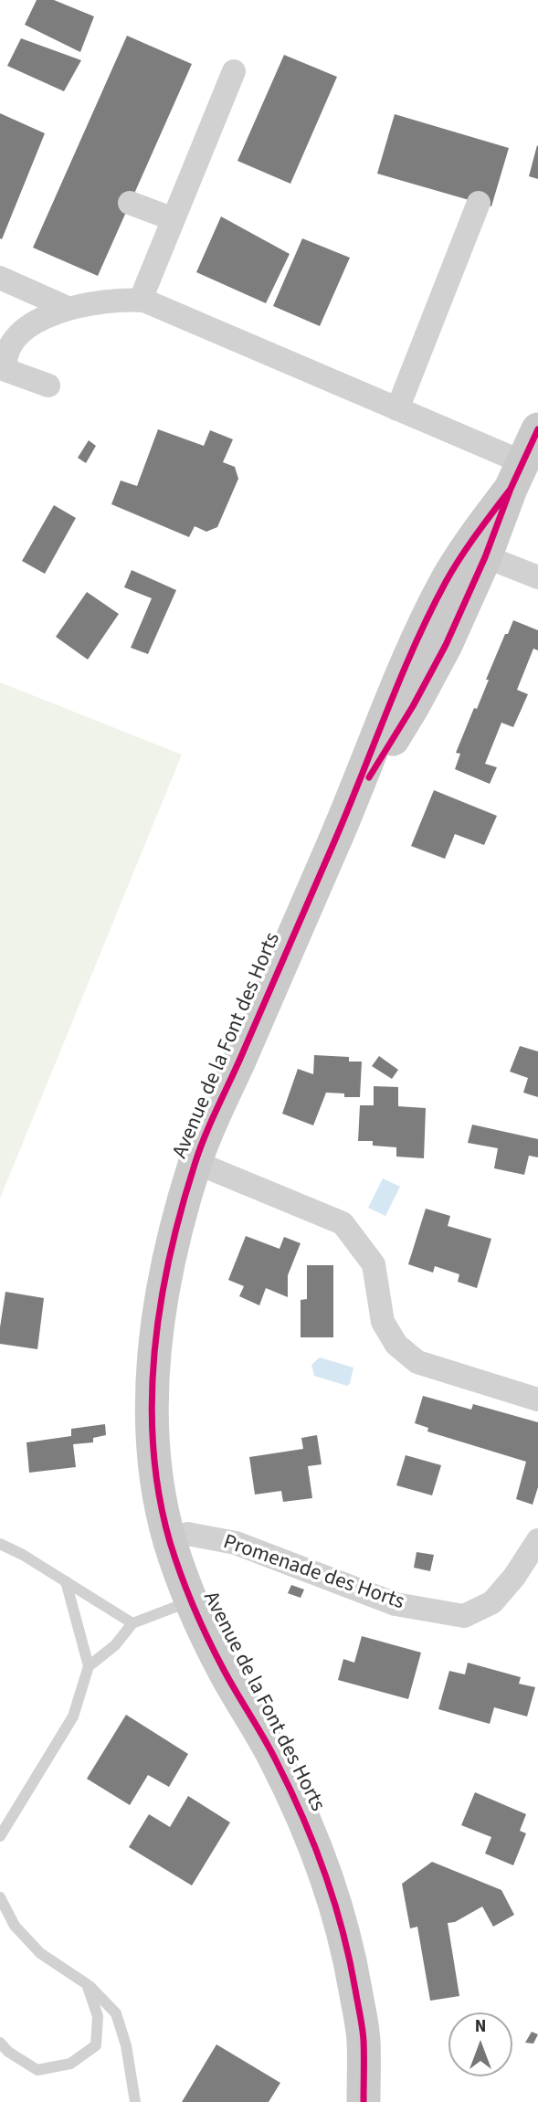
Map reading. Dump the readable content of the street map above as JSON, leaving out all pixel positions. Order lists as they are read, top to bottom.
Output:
{
  "streets": {
    "main road": ["Avenue de la Font des Horts"],
    "street": ["Promenade des Horts"]
  },
  "crossings": [
    ["Avenue de la Font des Horts", "Promenade des Horts"]
  ],
  "north": "top"
}
